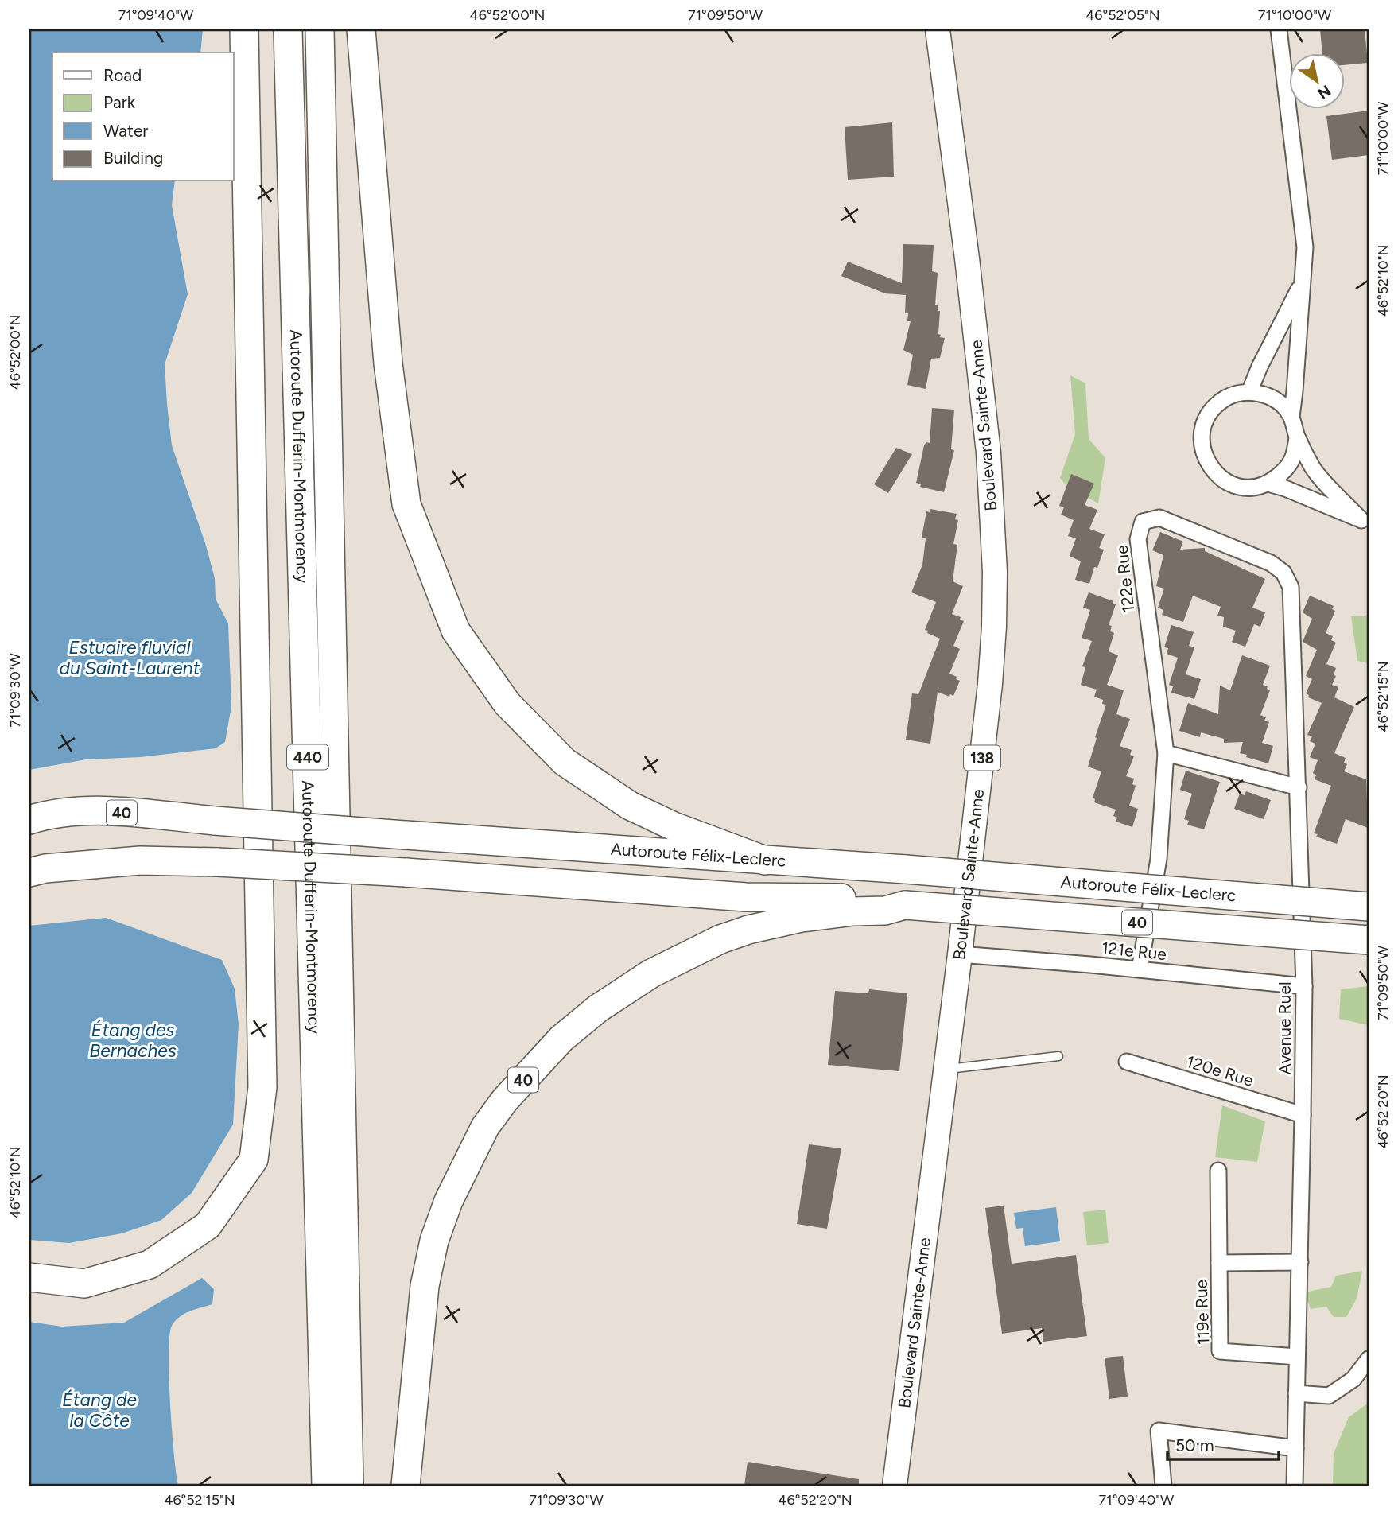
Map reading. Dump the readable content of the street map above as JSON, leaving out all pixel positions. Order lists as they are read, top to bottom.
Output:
{
  "streets": {
    "highway": [
      "Autoroute Dufferin-Montmorency",
      "440",
      "40",
      "Autoroute Félix-Leclerc"
    ],
    "main road": ["Boulevard Sainte-Anne", "138"],
    "street": [
      "122e Rue",
      "121e Rue",
      "Avenue Ruel",
      "120e Rue",
      "119e Rue"
    ]
  },
  "crossings": [
    ["Boulevard Sainte-Anne", "121e Rue"],
    ["122e Rue", "121e Rue"],
    ["122e Rue", "Avenue Ruel"],
    ["40", "Autoroute Félix-Leclerc"],
    ["121e Rue", "Avenue Ruel"],
    ["Avenue Ruel", "120e Rue"],
    ["Avenue Ruel", "119e Rue"]
  ],
  "water": ["Estuaire fluvial du Saint-Laurent", "Étang des Bernaches", "Étang de la Côte"],
  "legend": [
    "Road",
    "Park",
    "Water",
    "Building"
  ],
  "scale_bar": "50 m",
  "north": "bottom right",
  "coordinates": [
    "71°09'40\"W",
    "46°52'00\"N",
    "71°09'50\"W",
    "46°52'05\"N",
    "71°10'00\"W",
    "46°52'10\"N",
    "71°09'30\"W",
    "46°52'15\"N",
    "46°52'20\"N"
  ]
}
